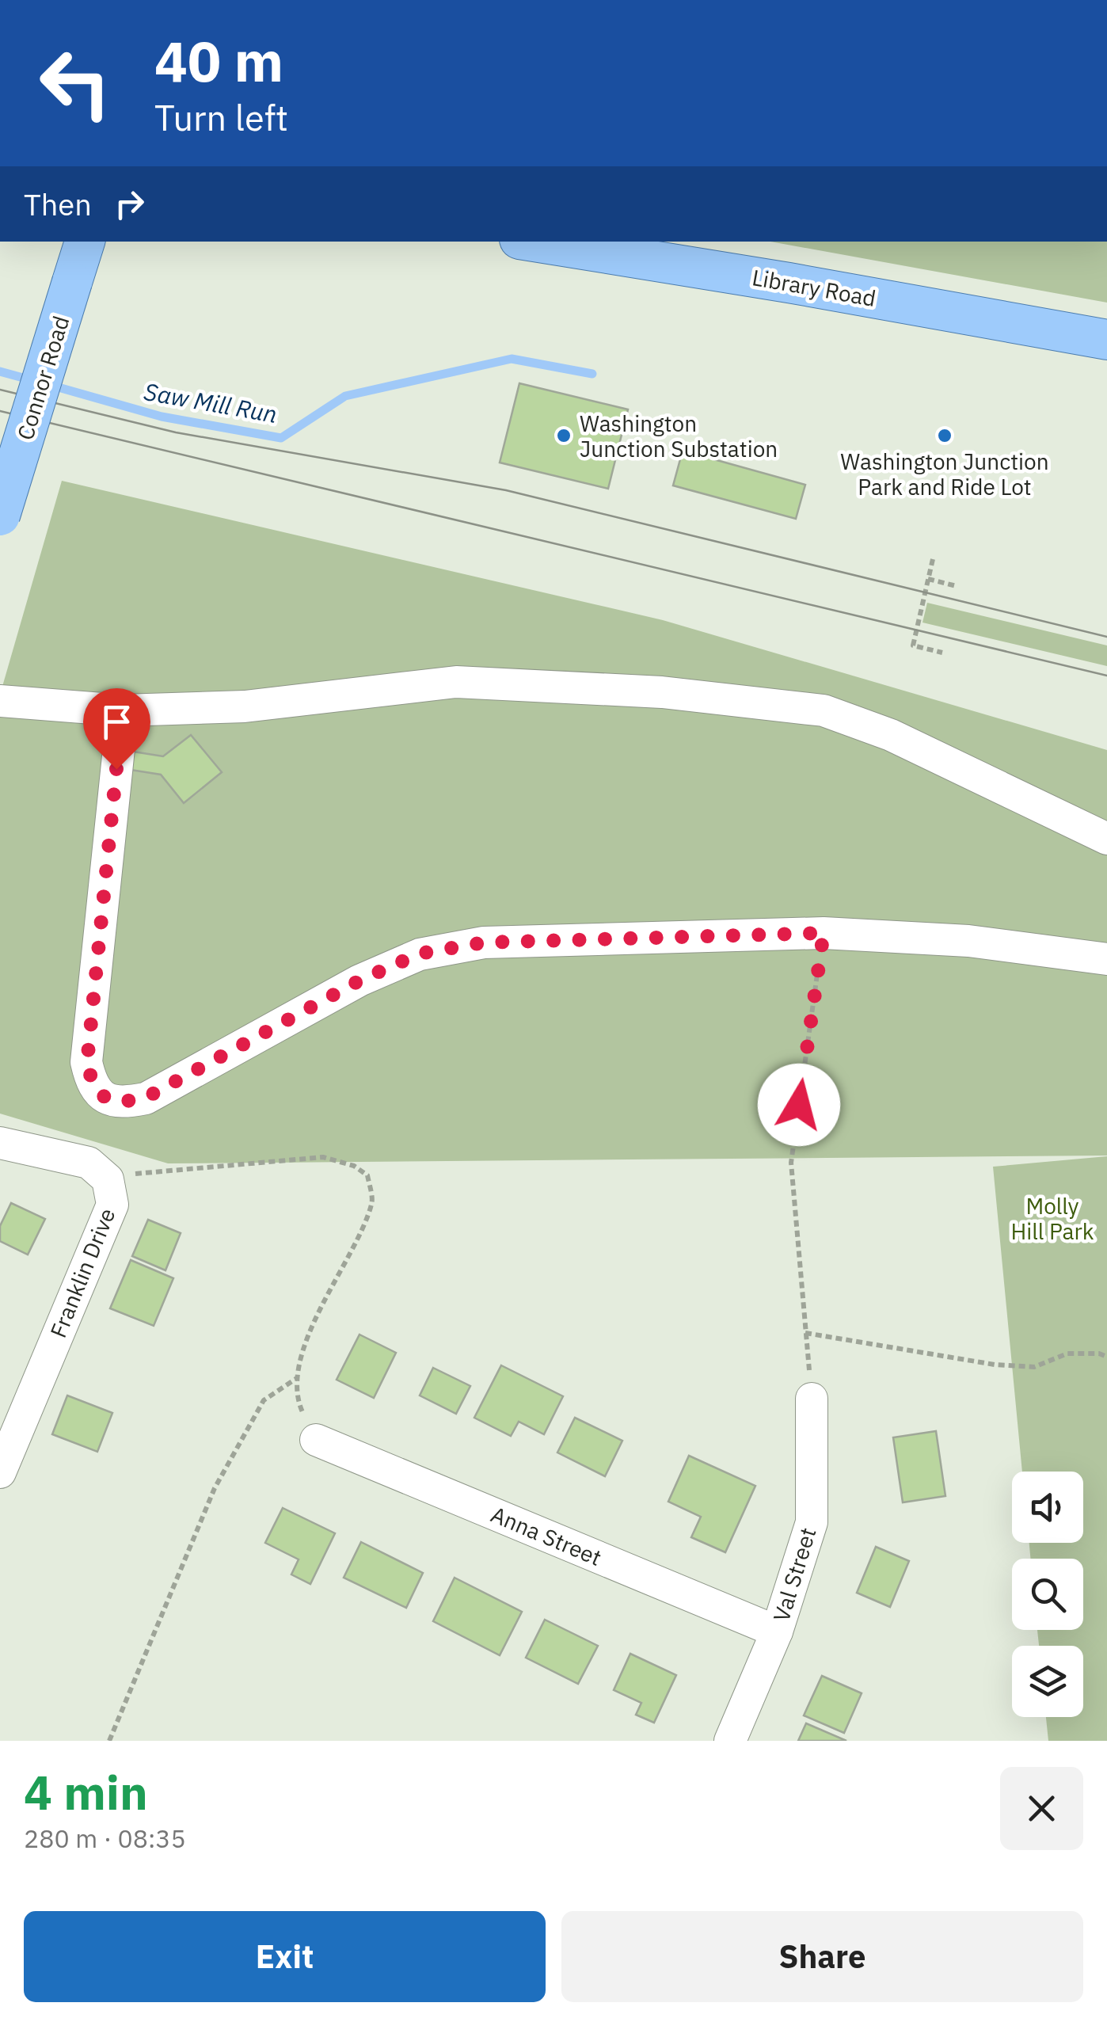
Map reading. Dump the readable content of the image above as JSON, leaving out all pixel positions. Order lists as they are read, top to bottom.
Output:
{
  "streets": {
    "main road": ["Library Road", "Connor Road"],
    "street": ["Franklin Drive", "Anna Street", "Val Street"]
  },
  "crossings": [
    ["Anna Street", "Val Street"]
  ],
  "water": ["Saw Mill Run"],
  "parks": ["Molly Hill Park"],
  "places": ["Washington Junction Substation", "Washington Junction Park and Ride Lot"],
  "page": {
    "turn": ["40 m", "Turn left"],
    "then": "Then",
    "heading": ["4 min", "280 m · 08:35"],
    "buttons": ["Exit", "Share"]
  }
}
